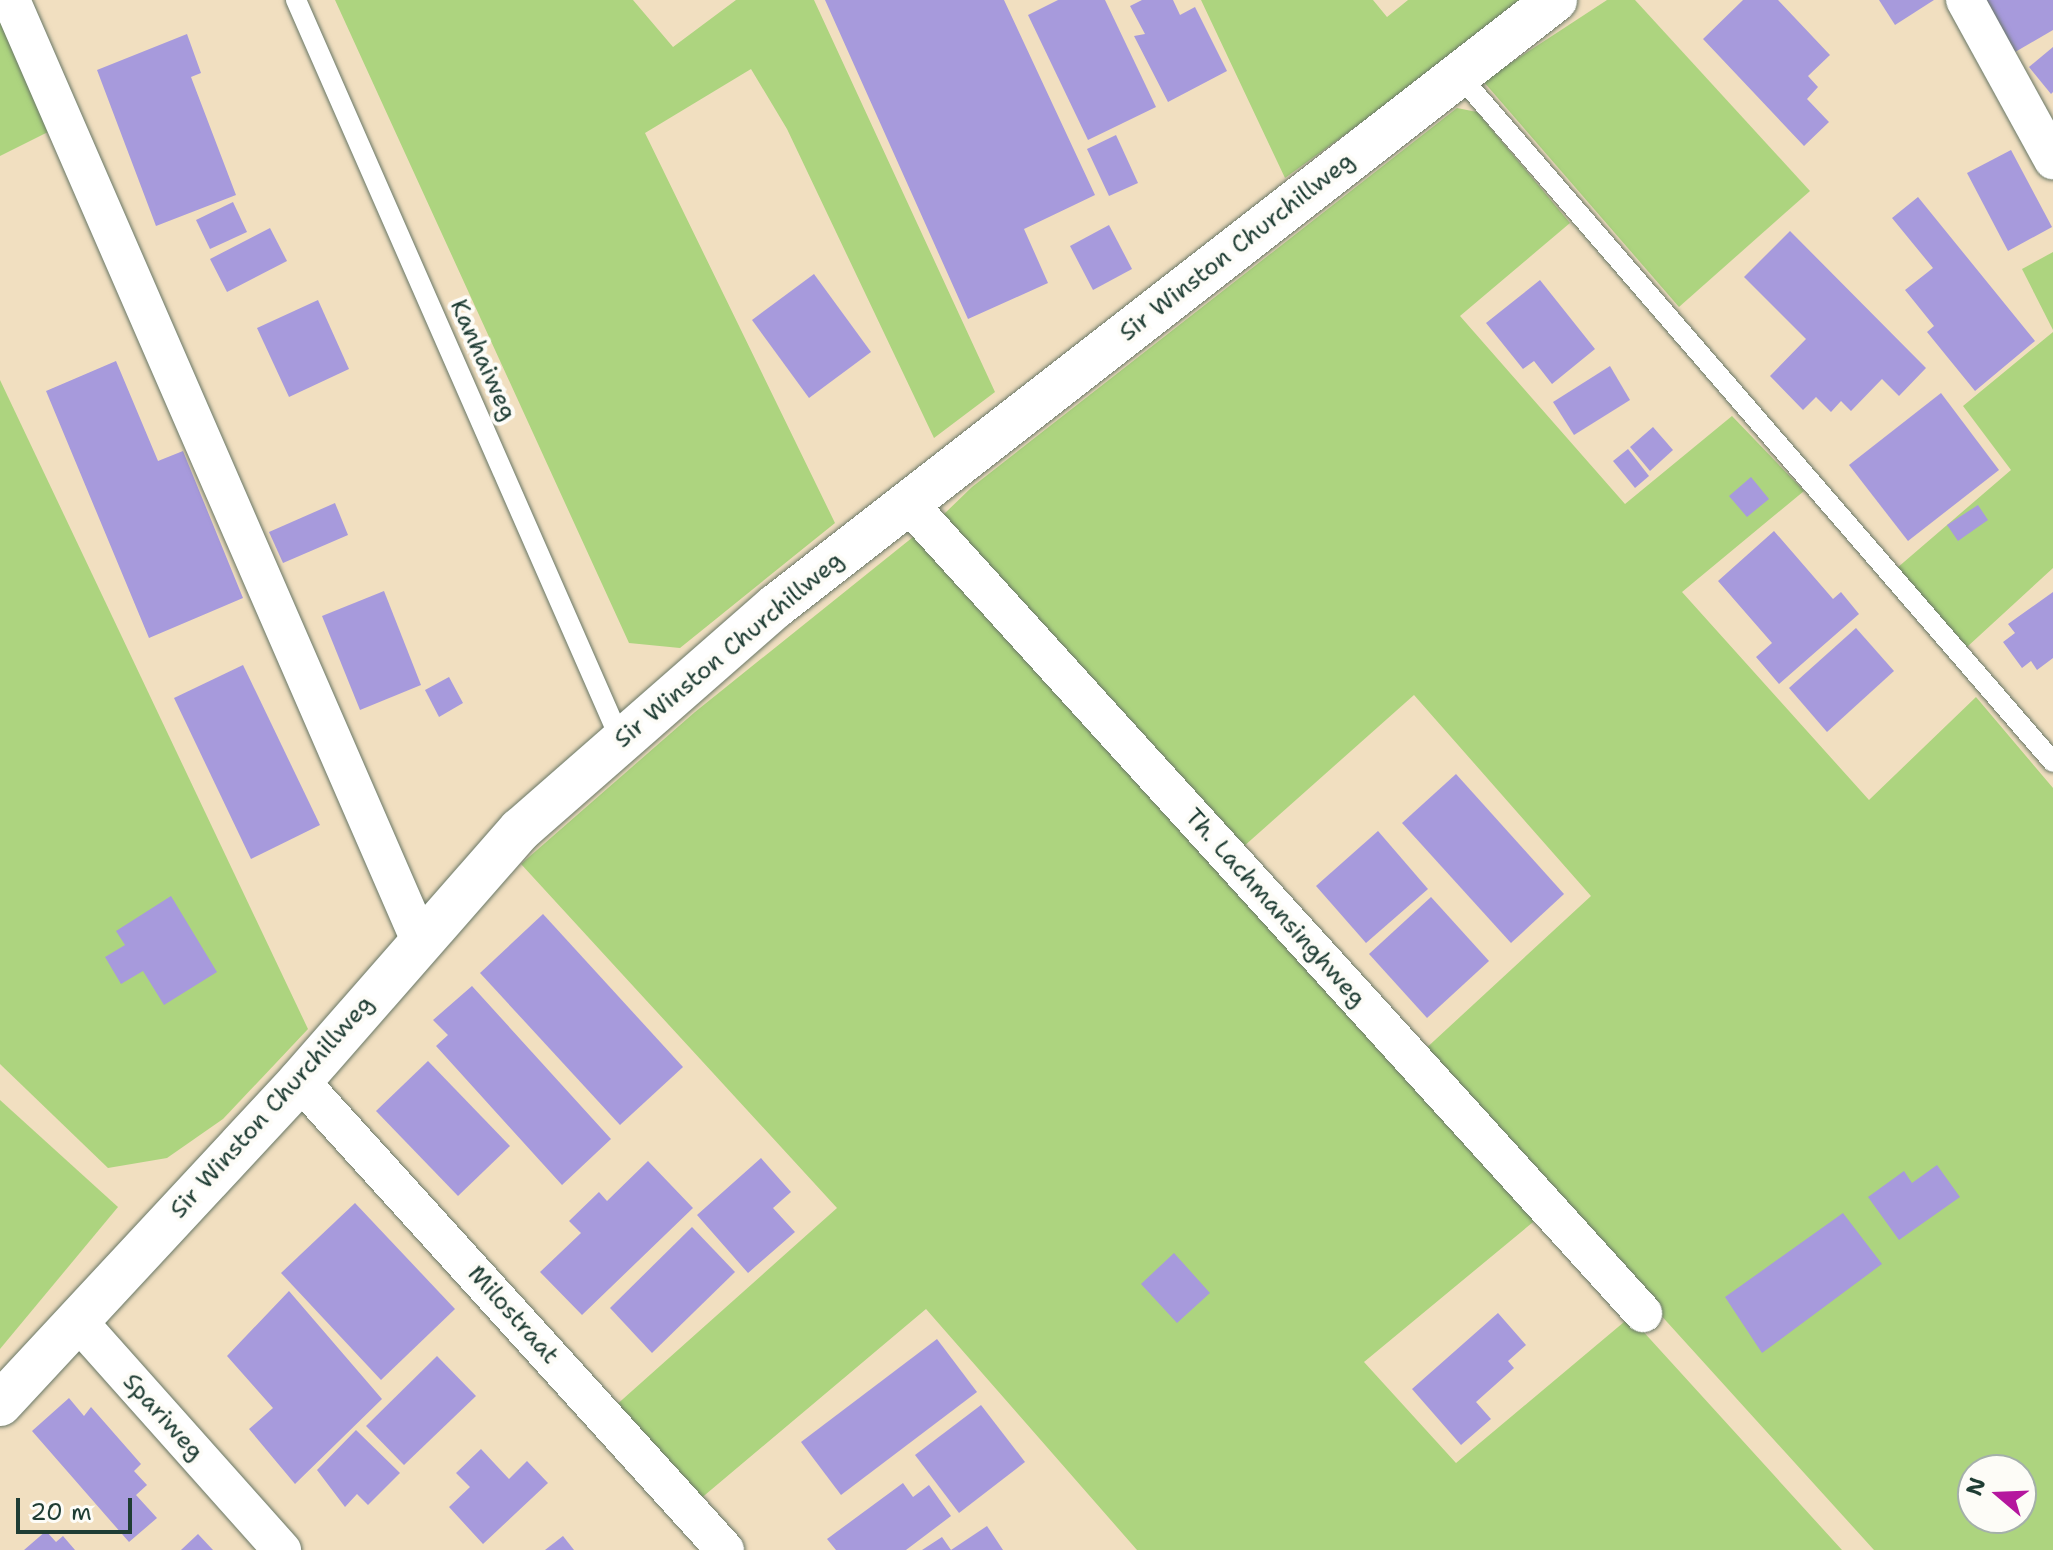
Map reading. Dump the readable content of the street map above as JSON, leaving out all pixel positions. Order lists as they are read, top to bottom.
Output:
{
  "streets": {
    "street": [
      "Sir Winston Churchillweg",
      "Th. Lachmansinghweg",
      "Milostraat",
      "Spariweg"
    ],
    "lane": ["Kanhaiweg"]
  },
  "crossings": [
    ["Sir Winston Churchillweg", "Kanhaiweg"],
    ["Sir Winston Churchillweg", "Th. Lachmansinghweg"],
    ["Sir Winston Churchillweg", "Milostraat"],
    ["Sir Winston Churchillweg", "Spariweg"]
  ],
  "scale_bar": "20 m",
  "north": "left"
}
